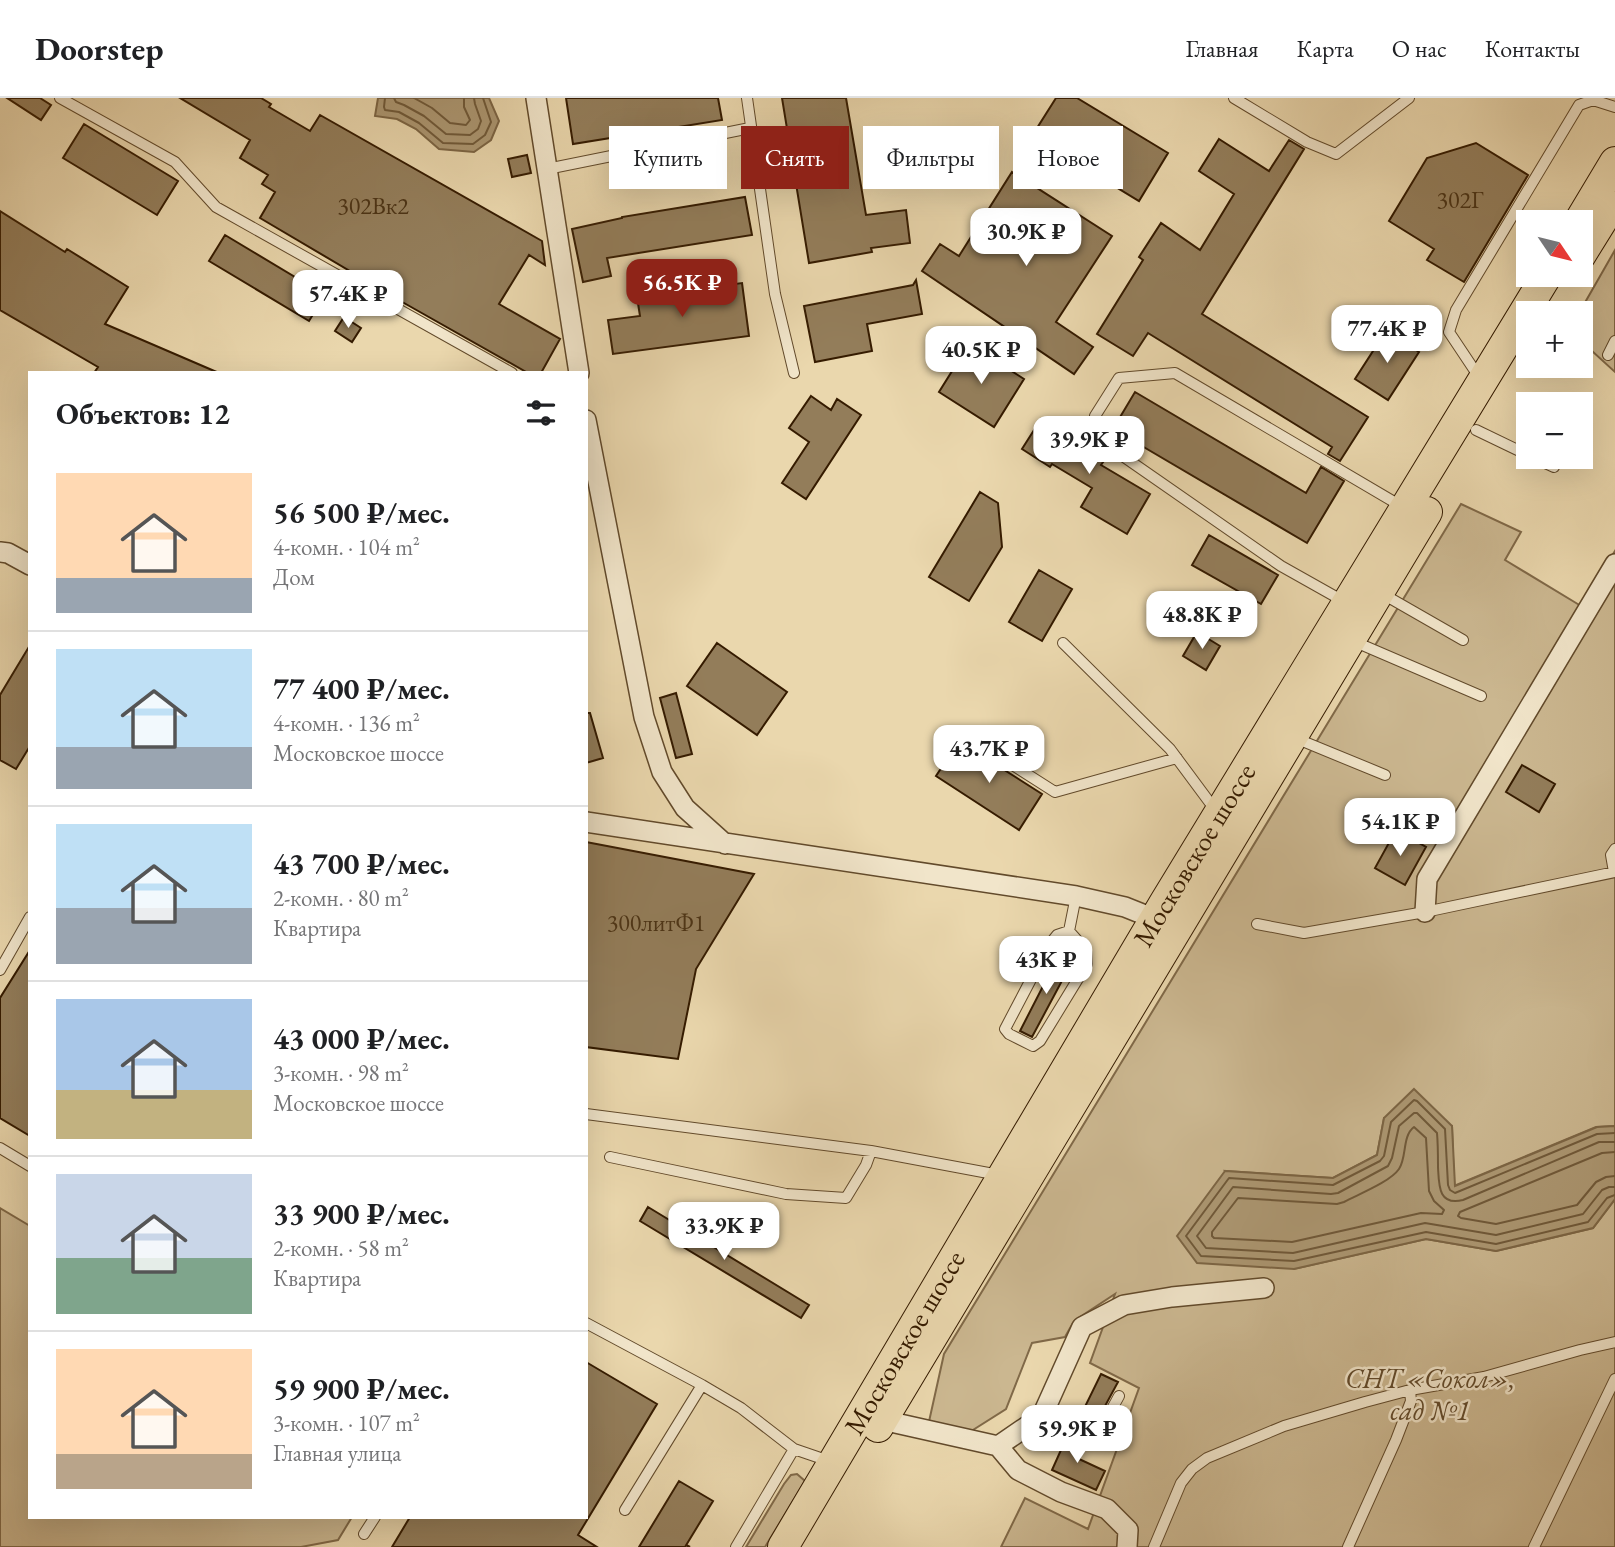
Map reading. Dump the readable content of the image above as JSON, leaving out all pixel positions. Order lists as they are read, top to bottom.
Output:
{
  "streets": {
    "main road": ["Московское шоссе"]
  },
  "parks": ["СНТ «Сокол», сад №1"],
  "house_numbers": ["302Г", "302Вк2", "300литФ1"],
  "north": "bottom right",
  "page": {
    "header": "Doorstep",
    "nav": [
      "Главная",
      "Карта",
      "О нас",
      "Контакты"
    ],
    "chip": [
      "Купить",
      "Снять",
      "Фильтры",
      "Новое"
    ],
    "price": [
      "30.9K ₽",
      "56.5K ₽",
      "57.4K ₽",
      "77.4K ₽",
      "40.5K ₽",
      "39.9K ₽",
      "48.8K ₽",
      "43.7K ₽",
      "54.1K ₽",
      "43K ₽",
      "33.9K ₽",
      "59.9K ₽"
    ],
    "map_buttons": ["+", "−"],
    "heading": "Объектов: 12",
    "list": [
      {
        "name": "56 500 ₽/мес.",
        "note": "4-комн. · 104 m² · Дом"
      },
      {
        "name": "77 400 ₽/мес.",
        "note": "4-комн. · 136 m² · Московское шоссе"
      },
      {
        "name": "43 700 ₽/мес.",
        "note": "2-комн. · 80 m² · Квартира"
      },
      {
        "name": "43 000 ₽/мес.",
        "note": "3-комн. · 98 m² · Московское шоссе"
      },
      {
        "name": "33 900 ₽/мес.",
        "note": "2-комн. · 58 m² · Квартира"
      },
      {
        "name": "59 900 ₽/мес.",
        "note": "3-комн. · 107 m² · Главная улица"
      }
    ]
  }
}
